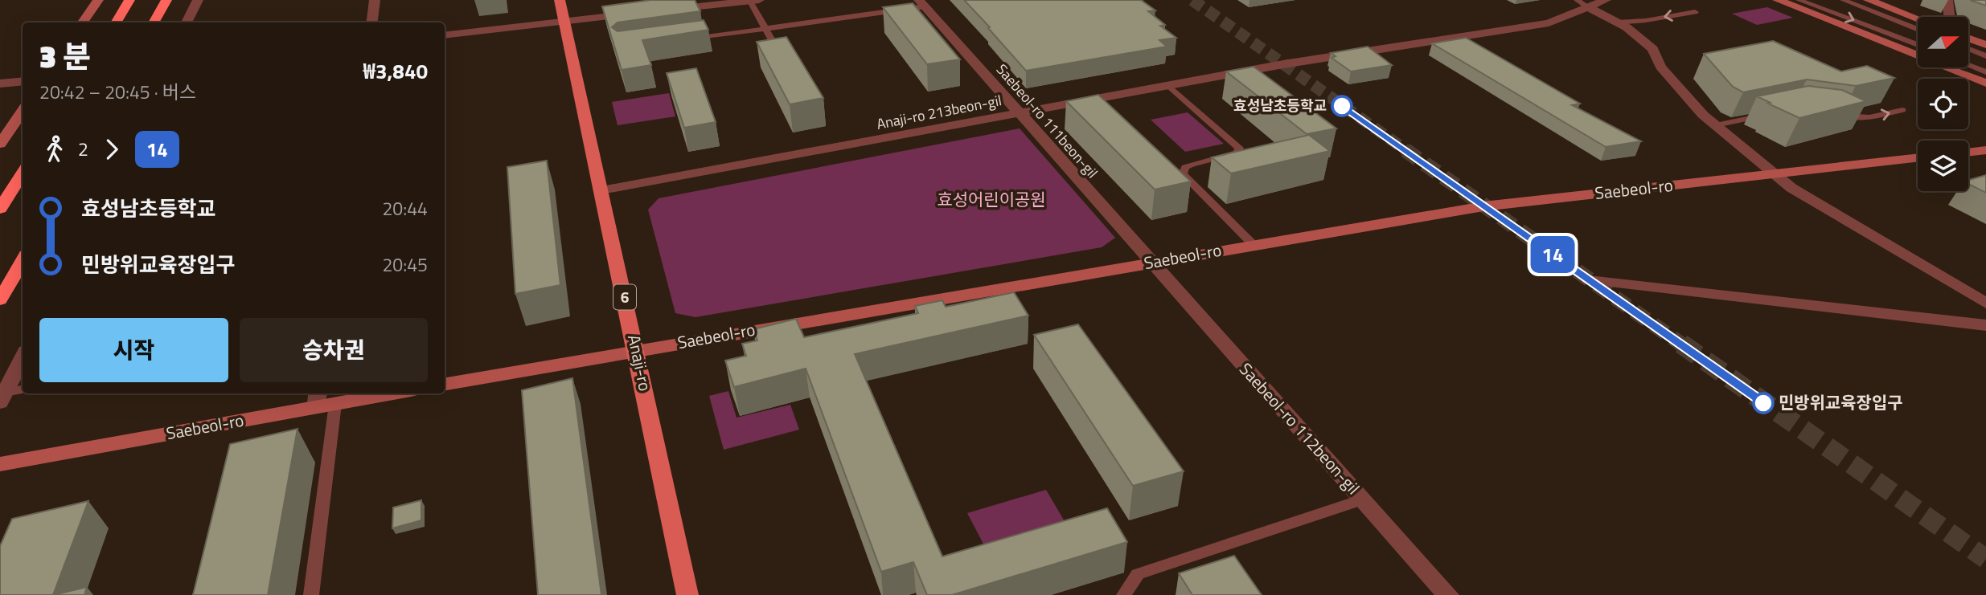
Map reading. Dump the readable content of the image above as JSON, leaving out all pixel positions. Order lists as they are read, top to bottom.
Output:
{
  "streets": {
    "main road": ["6", "Anaji-ro"],
    "street": [
      "Anaji-ro 213beon-gil",
      "Saebeol-ro 111beon-gil",
      "Saebeol-ro",
      "Saebeol-ro 112beon-gil"
    ]
  },
  "crossings": [
    ["Anaji-ro 213beon-gil", "Saebeol-ro 111beon-gil"],
    ["Anaji-ro 213beon-gil", "Anaji-ro"],
    ["Saebeol-ro 111beon-gil", "Saebeol-ro"],
    ["Saebeol-ro 111beon-gil", "Saebeol-ro 112beon-gil"],
    ["Saebeol-ro", "Anaji-ro"],
    ["Saebeol-ro", "Saebeol-ro 112beon-gil"]
  ],
  "parks": ["효성어린이공원"],
  "places": ["효성남초등학교", "민방위교육장입구"],
  "lines": ["bus line 14"],
  "north": "right",
  "page": {
    "on_map": "14",
    "heading": ["3 분", "20:42 – 20:45 · 버스", "₩3,840"],
    "legs": ["2", "14"],
    "list": [
      {
        "name": "효성남초등학교",
        "value": "20:44"
      },
      {
        "name": "민방위교육장입구",
        "value": "20:45"
      }
    ],
    "buttons": ["시작", "승차권"]
  }
}
